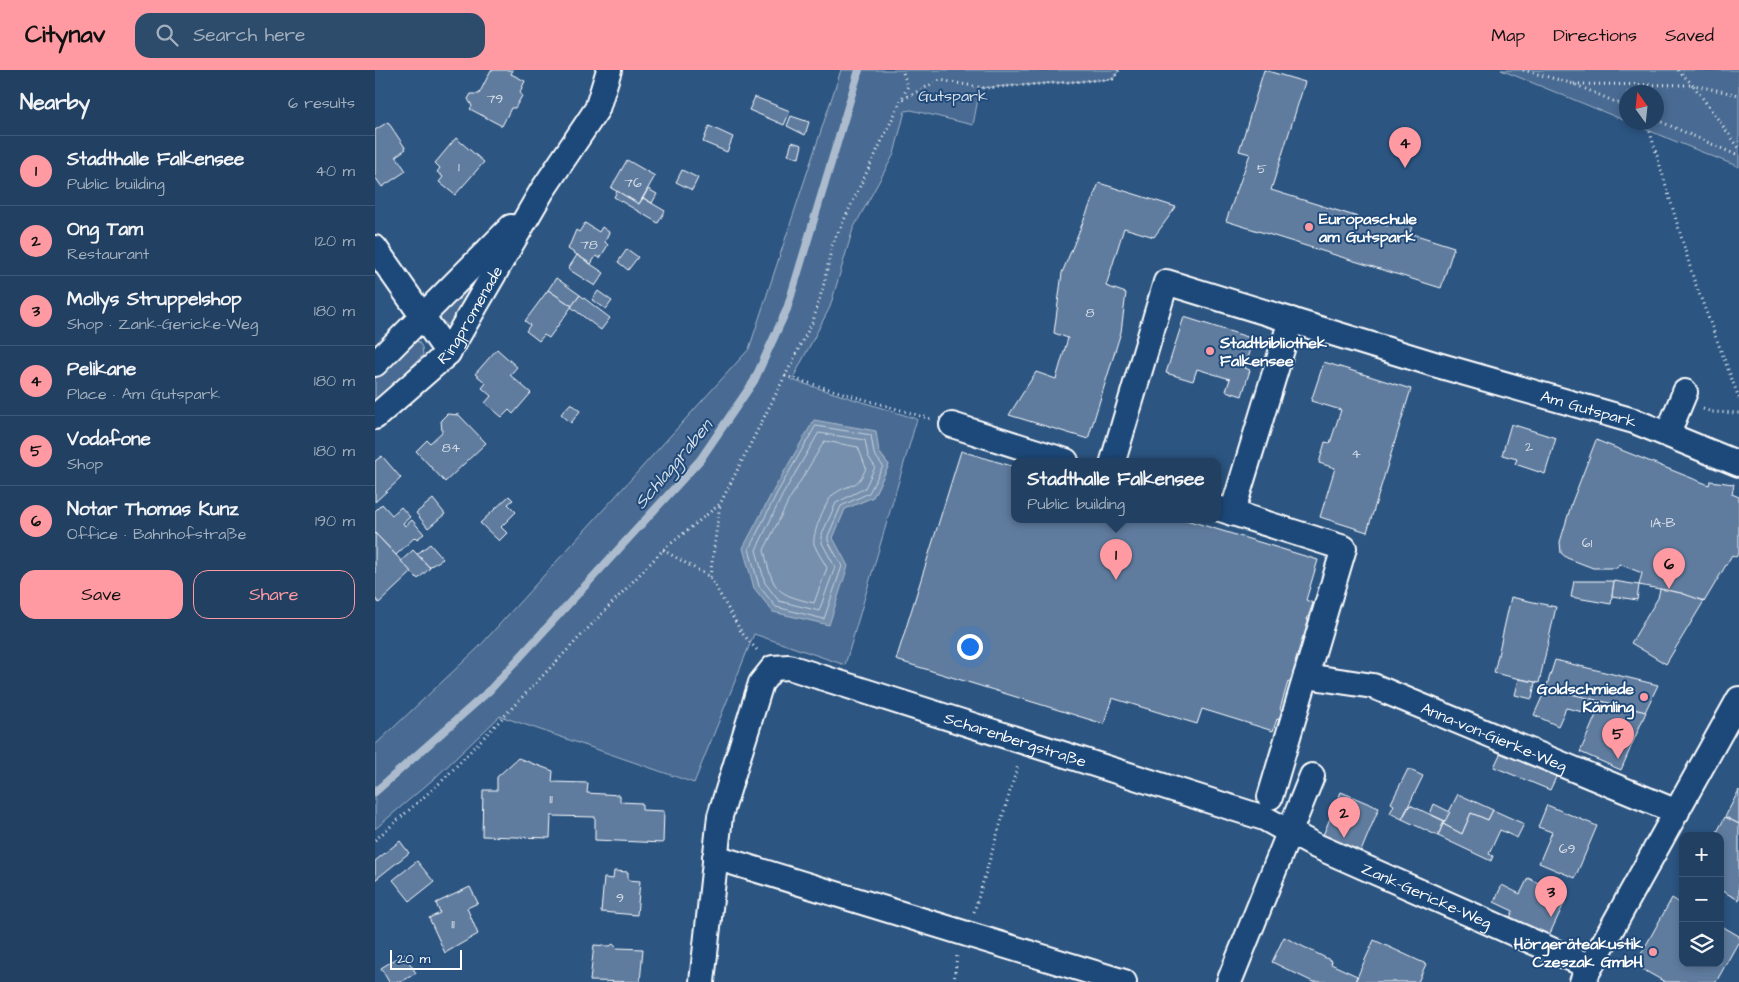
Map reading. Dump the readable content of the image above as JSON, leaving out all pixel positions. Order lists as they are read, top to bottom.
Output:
{
  "streets": {
    "street": [
      "Ringpromenade",
      "Am Gutspark",
      "Anna-von-Gierke-Weg",
      "Scharenbergstraße",
      "Zank-Gericke-Weg"
    ]
  },
  "crossings": [
    ["Scharenbergstraße", "Zank-Gericke-Weg"]
  ],
  "water": ["Schlaggraben"],
  "parks": ["Gutspark"],
  "places": [
    "Europaschule am Gutspark",
    "Stadtbibliothek Falkensee",
    "Goldschmiede Kämling",
    "Hörgeräteakustik Czeszak GmbH"
  ],
  "house_numbers": [
    "79",
    "1",
    "5",
    "76",
    "78",
    "8",
    "2",
    "84",
    "4",
    "1A-B",
    "61",
    "11",
    "69",
    "9",
    "11"
  ],
  "scale_bar": "20 m",
  "north": "top",
  "page": {
    "header": "Citynav",
    "search": "Search here",
    "nav": ["Map", "Directions", "Saved"],
    "heading": ["Nearby", "6 results"],
    "pins": [
      "4",
      "1",
      "6",
      "5",
      "2",
      "3"
    ],
    "list": [
      {
        "mark": "1",
        "name": "Stadthalle Falkensee",
        "note": "Public building",
        "value": "40 m"
      },
      {
        "mark": "2",
        "name": "Ong Tam",
        "note": "Restaurant",
        "value": "120 m"
      },
      {
        "mark": "3",
        "name": "Mollys Struppelshop",
        "note": "Shop · Zank-Gericke-Weg",
        "value": "180 m"
      },
      {
        "mark": "4",
        "name": "Pelikane",
        "note": "Place · Am Gutspark",
        "value": "180 m"
      },
      {
        "mark": "5",
        "name": "Vodafone",
        "note": "Shop",
        "value": "180 m"
      },
      {
        "mark": "6",
        "name": "Notar Thomas Kunz",
        "note": "Office · Bahnhofstraße",
        "value": "190 m"
      }
    ],
    "popup": ["Stadthalle Falkensee", "Public building"],
    "buttons": ["Save", "Share"],
    "map_buttons": ["+", "−"],
    "scale": "20 m"
  }
}
